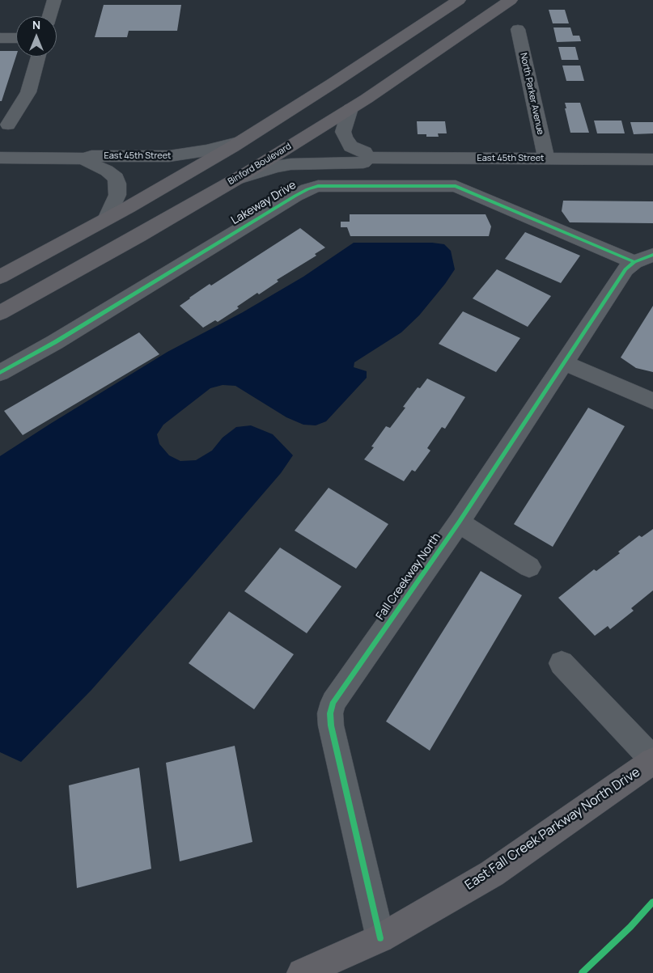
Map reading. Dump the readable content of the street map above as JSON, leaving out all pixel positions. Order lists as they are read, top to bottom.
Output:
{
  "streets": {
    "main road": ["Binford Boulevard", "East Fall Creek Parkway North Drive"],
    "street": [
      "North Parker Avenue",
      "East 45th Street",
      "Lakeway Drive",
      "Fall Creekway North"
    ]
  },
  "crossings": [
    ["North Parker Avenue", "East 45th Street"],
    ["East 45th Street", "Binford Boulevard"],
    ["Lakeway Drive", "Fall Creekway North"],
    ["Fall Creekway North", "East Fall Creek Parkway North Drive"]
  ],
  "north": "top"
}
